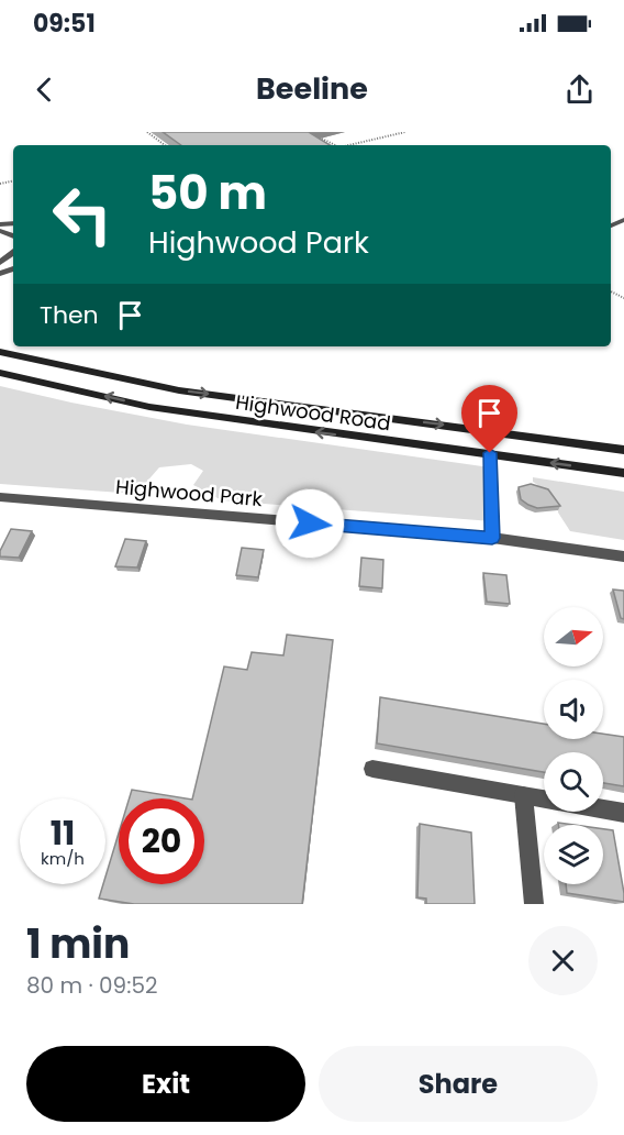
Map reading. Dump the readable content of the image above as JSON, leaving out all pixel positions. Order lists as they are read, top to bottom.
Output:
{
  "streets": {
    "street": ["Highwood Road", "Highwood Park"]
  },
  "north": "right",
  "page": {
    "status": "09:51",
    "header": "Beeline",
    "turn": ["50 m", "Highwood Park"],
    "then": "Then",
    "speed": "11 km/h",
    "limit": "20",
    "heading": ["1 min", "80 m · 09:52"],
    "buttons": ["Exit", "Share"]
  }
}
